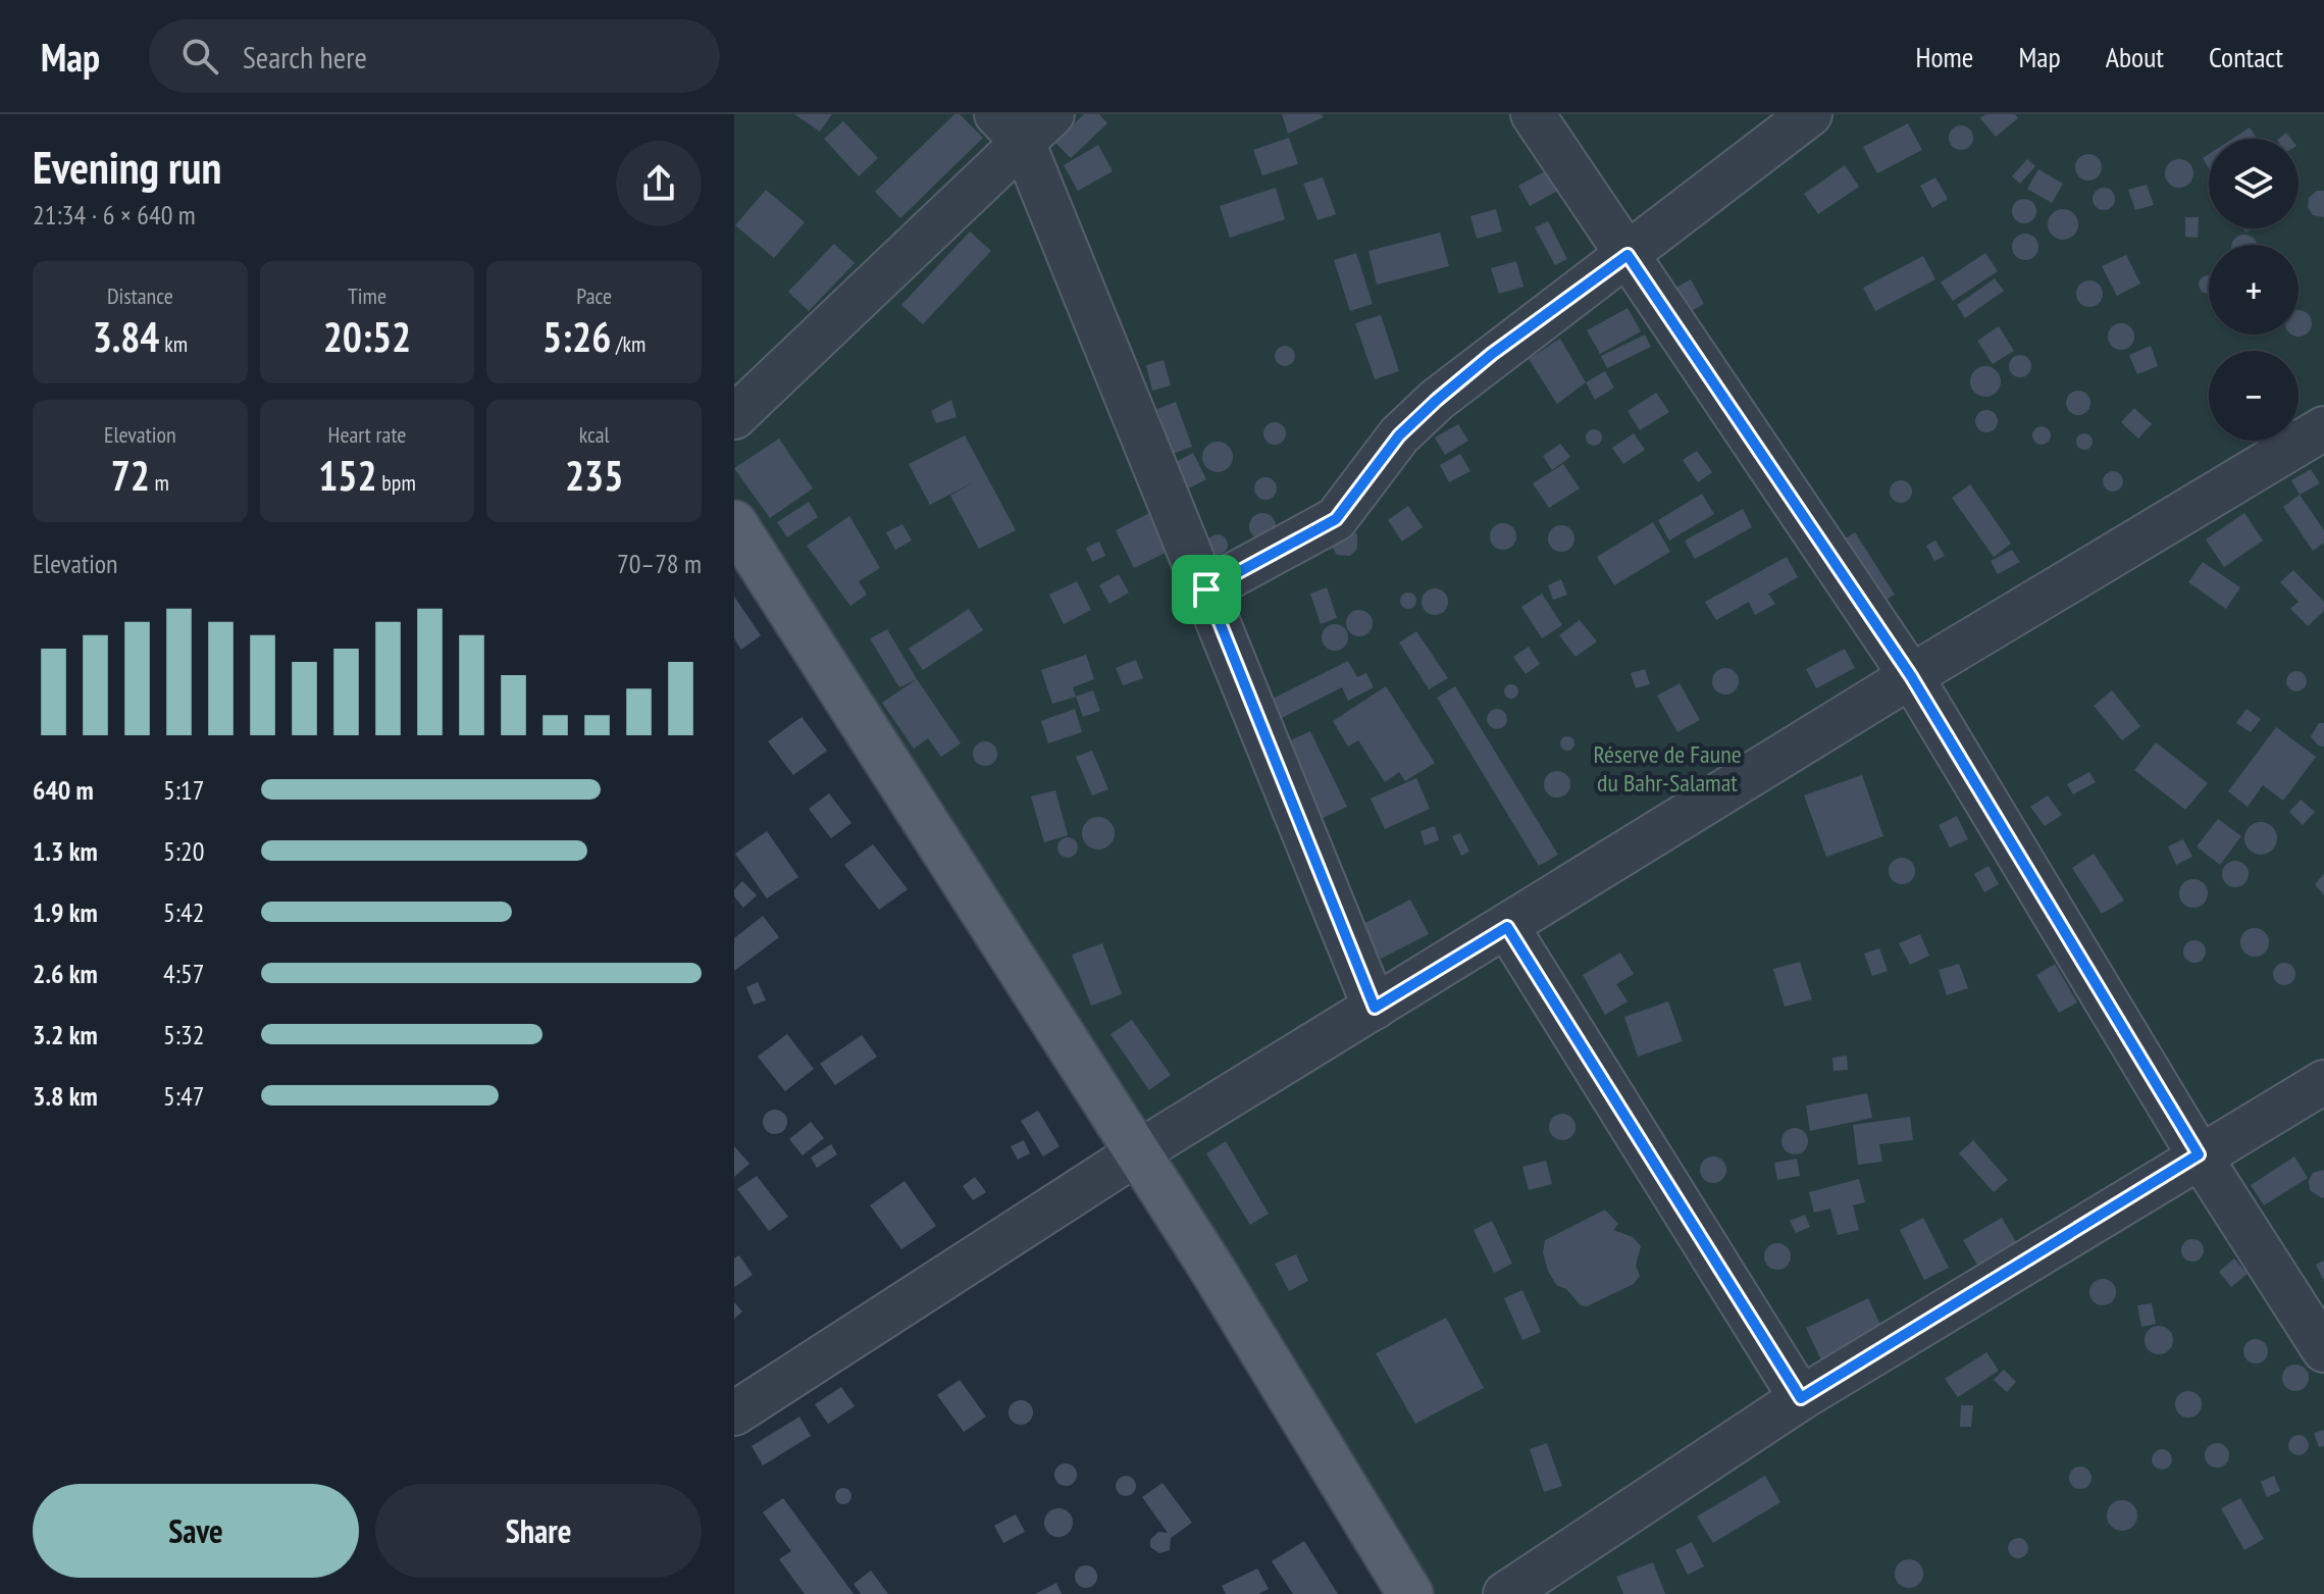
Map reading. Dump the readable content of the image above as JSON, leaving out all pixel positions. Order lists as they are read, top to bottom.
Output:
{
  "parks": ["Réserve de Faune du Bahr-Salamat"],
  "page": {
    "header": "Map",
    "search": "Search here",
    "nav": [
      "Home",
      "Map",
      "About",
      "Contact"
    ],
    "heading": ["Evening run", "21:34 · 6 × 640 m"],
    "map_buttons": ["+", "−"],
    "stats": [
      ["Distance", "3.84 km"],
      ["Time", "20:52"],
      ["Pace", "5:26 /km"],
      ["Elevation", "72 m"],
      ["Heart rate", "152 bpm"],
      ["kcal", "235"]
    ],
    "chart": ["Elevation", "70–78 m"],
    "list": [
      {
        "name": "640 m",
        "note": "5:17"
      },
      {
        "name": "1.3 km",
        "note": "5:20"
      },
      {
        "name": "1.9 km",
        "note": "5:42"
      },
      {
        "name": "2.6 km",
        "note": "4:57"
      },
      {
        "name": "3.2 km",
        "note": "5:32"
      },
      {
        "name": "3.8 km",
        "note": "5:47"
      }
    ],
    "buttons": ["Save", "Share"]
  }
}
